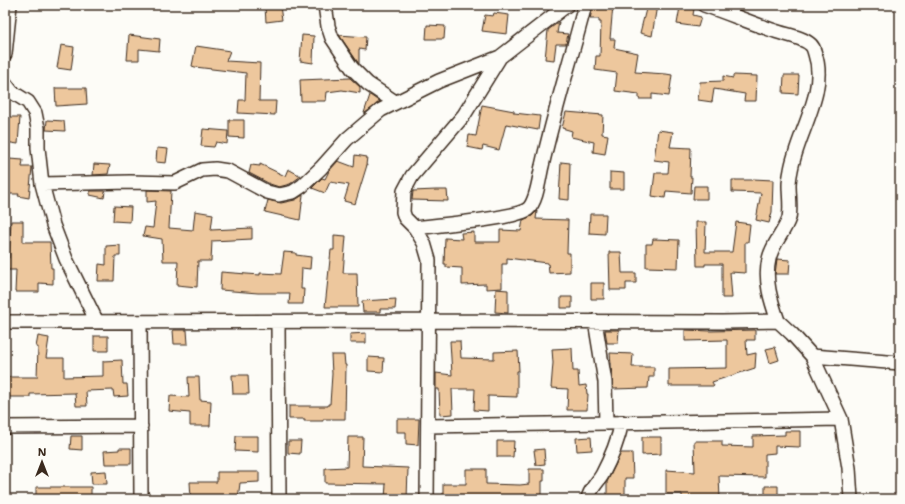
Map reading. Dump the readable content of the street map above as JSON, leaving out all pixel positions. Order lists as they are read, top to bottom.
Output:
{
  "north": "top"
}
